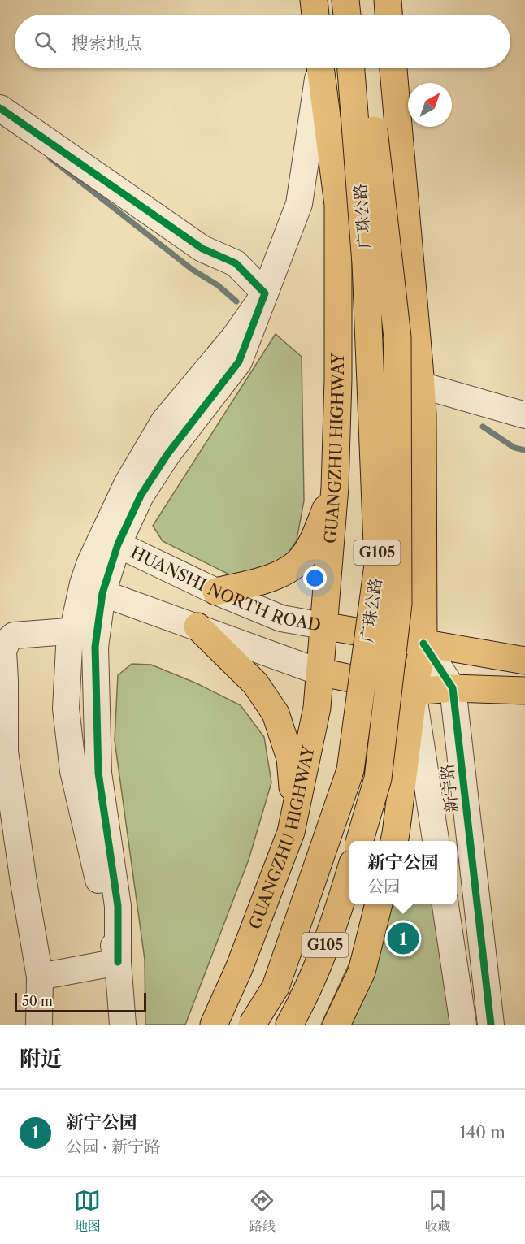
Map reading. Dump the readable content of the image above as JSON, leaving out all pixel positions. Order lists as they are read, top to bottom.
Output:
{
  "streets": {
    "main road": [
      "广珠公路",
      "GUANGZHU HIGHWAY",
      "G105",
      "HUANSHI NORTH ROAD"
    ],
    "street": ["新宁路"]
  },
  "crossings": [
    ["GUANGZHU HIGHWAY", "HUANSHI NORTH ROAD"],
    ["HUANSHI NORTH ROAD", "新宁路"]
  ],
  "scale_bar": "50 m",
  "north": "top right",
  "page": {
    "search": "搜索地点",
    "popup": ["新宁公园", "公园"],
    "pins": "1",
    "scale": "50 m",
    "heading": "附近",
    "list": [
      {
        "mark": "1",
        "name": "新宁公园",
        "note": "公园 · 新宁路",
        "value": "140 m"
      }
    ],
    "nav": ["地图", "路线", "收藏"]
  }
}
